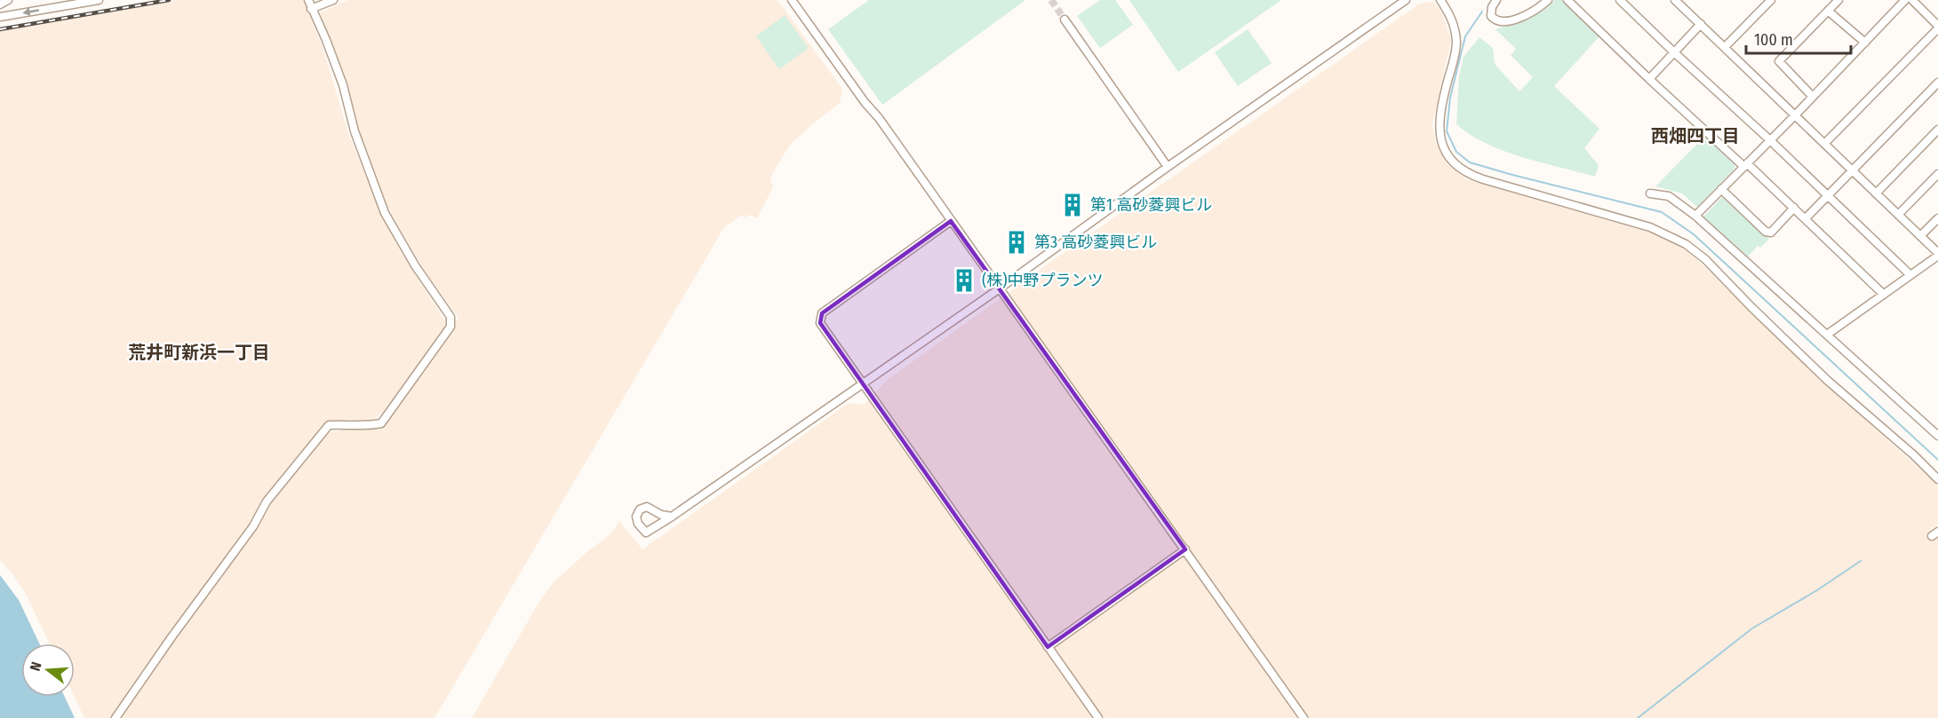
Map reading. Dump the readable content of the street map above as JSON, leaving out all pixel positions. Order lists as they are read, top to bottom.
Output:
{
  "districts": ["西畑四丁目", "荒井町新浜一丁目"],
  "places": {
    "building": ["第1 高砂菱興ビル", "第3 高砂菱興ビル", "(株)中野プランツ"]
  },
  "scale_bar": "100 m",
  "north": "left"
}
